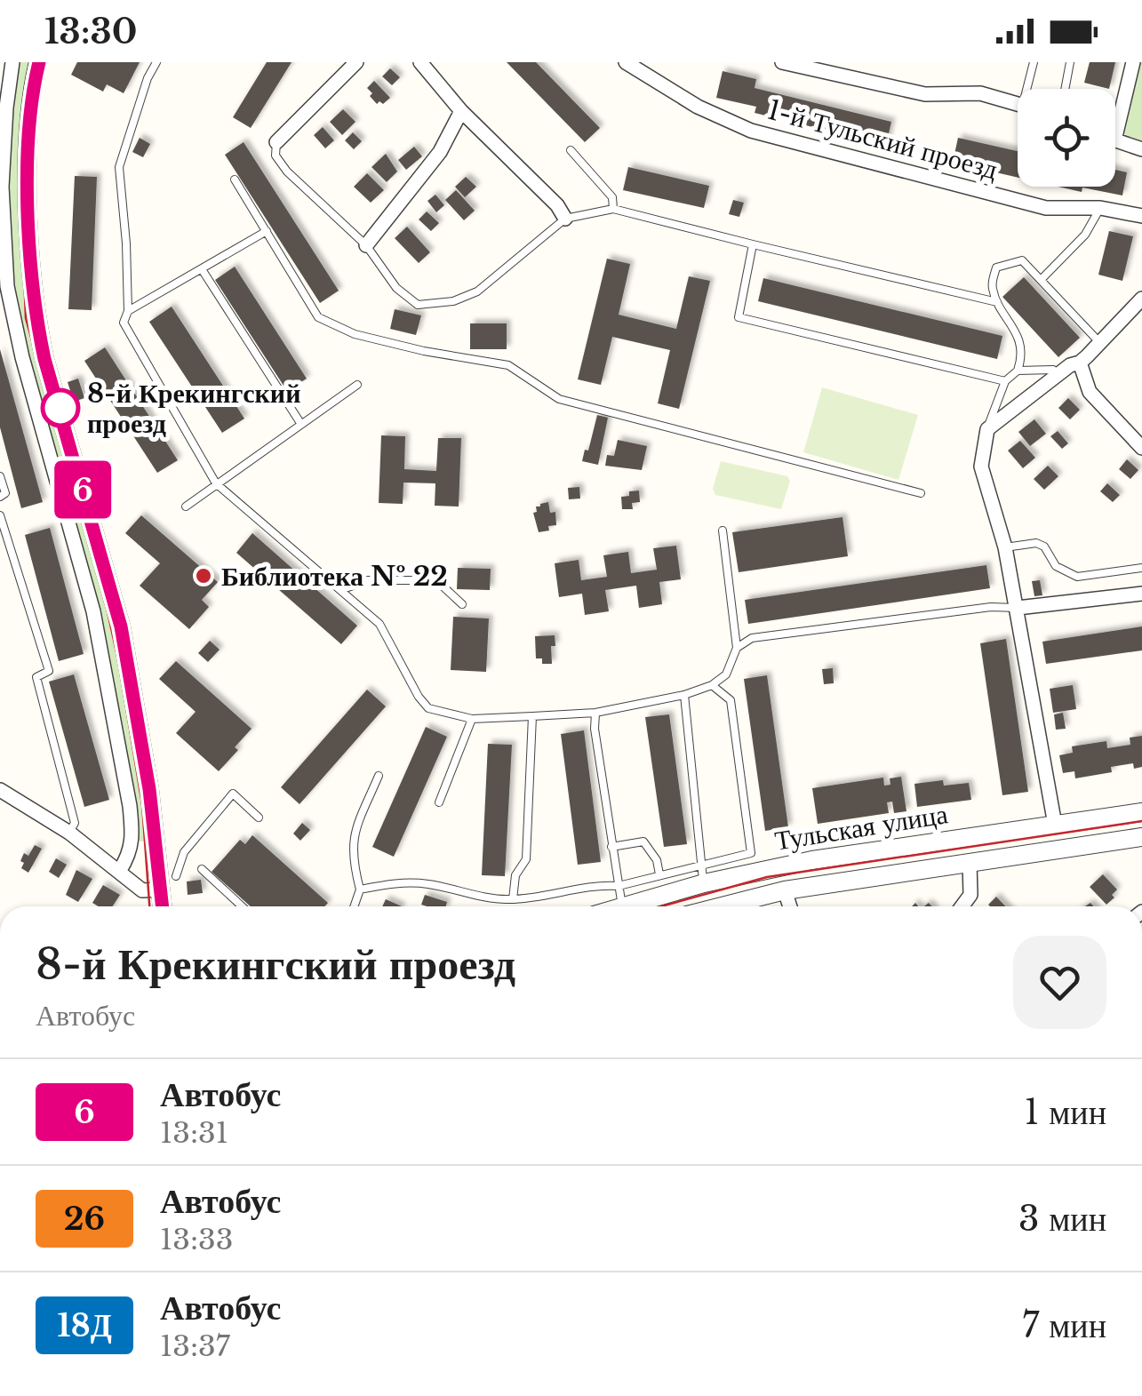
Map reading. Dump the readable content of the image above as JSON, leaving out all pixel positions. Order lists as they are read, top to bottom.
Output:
{
  "streets": {
    "street": ["1-й Тульский проезд", "Тульская улица"]
  },
  "places": ["8-й Крекингский проезд", "Библиотека № 22"],
  "lines": ["bus line 6"],
  "page": {
    "status": "13:30",
    "on_map": "6",
    "heading": ["8-й Крекингский проезд", "Автобус"],
    "list": [
      {
        "mark": "6",
        "name": "Автобус",
        "note": "13:31",
        "value": "1 мин"
      },
      {
        "mark": "26",
        "name": "Автобус",
        "note": "13:33",
        "value": "3 мин"
      },
      {
        "mark": "18Д",
        "name": "Автобус",
        "note": "13:37",
        "value": "7 мин"
      }
    ]
  }
}
